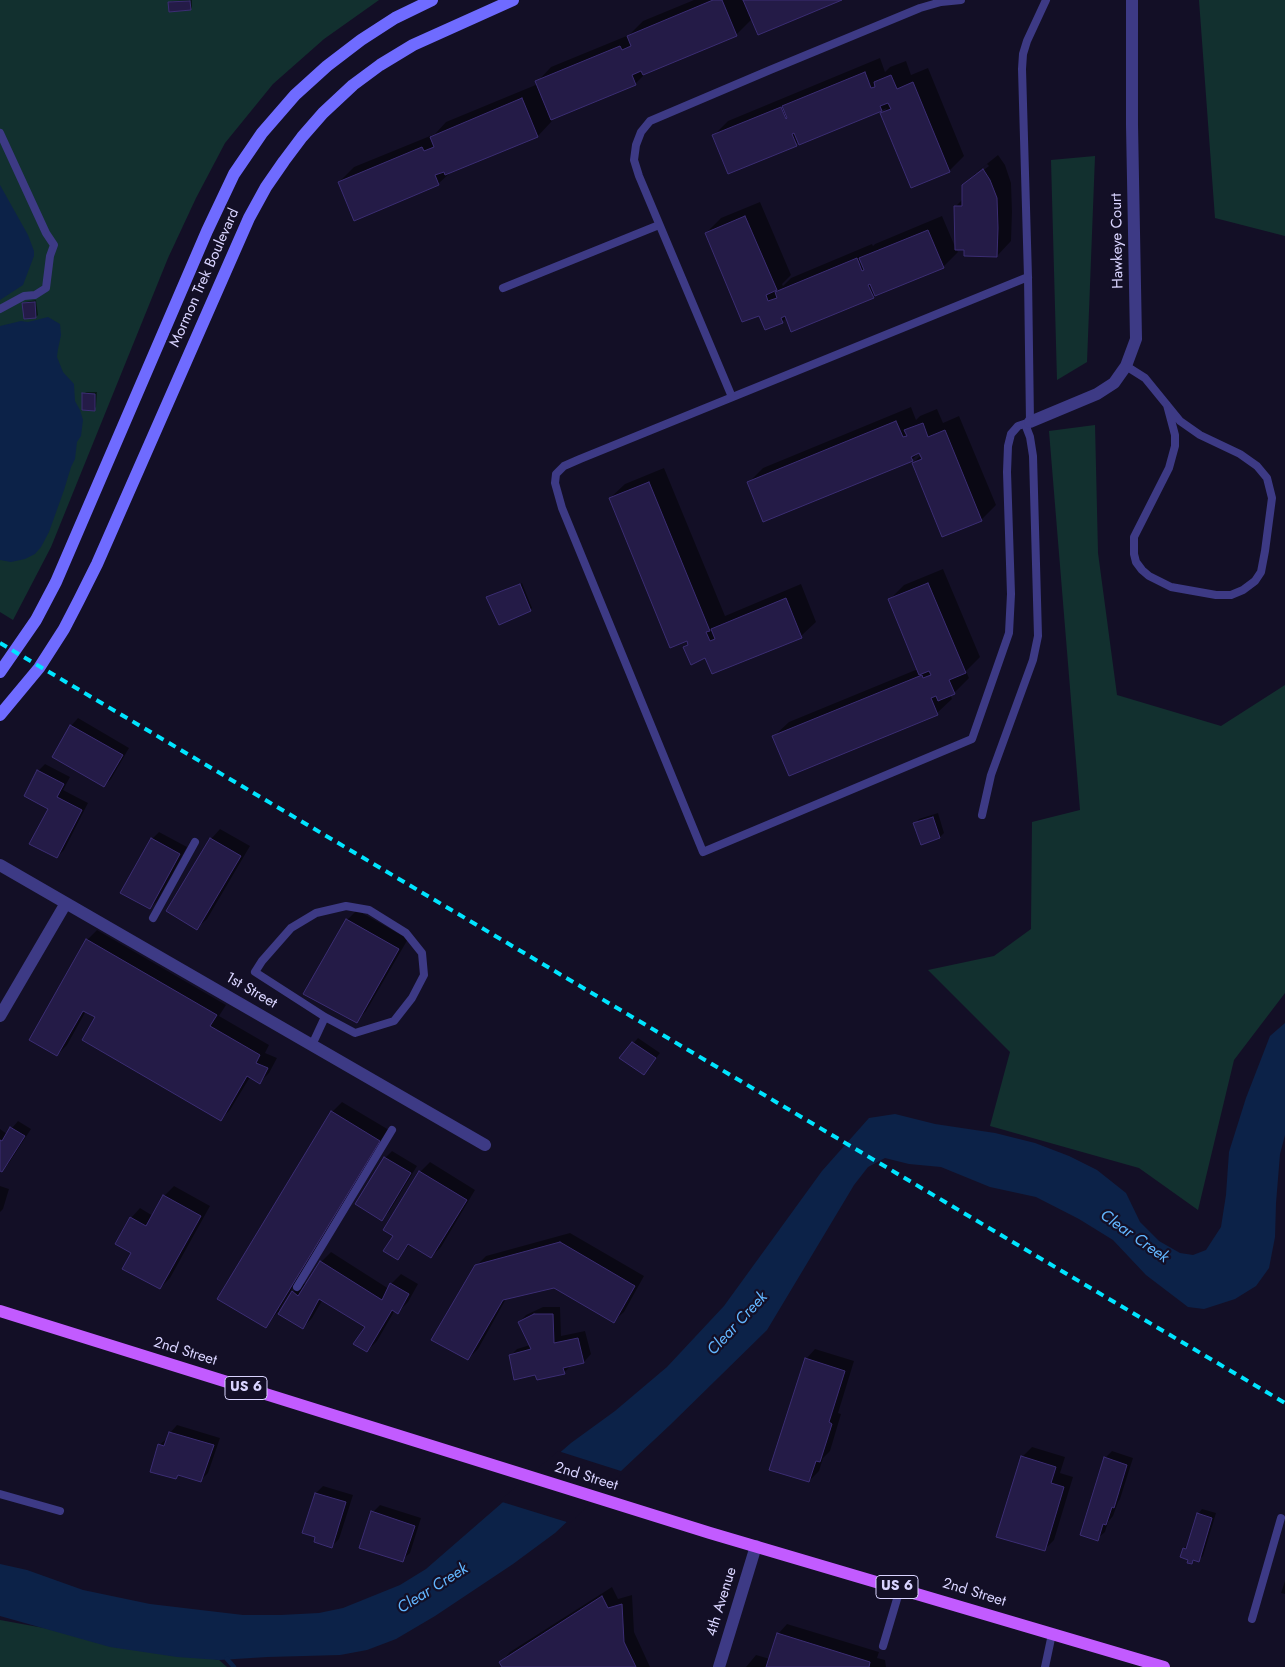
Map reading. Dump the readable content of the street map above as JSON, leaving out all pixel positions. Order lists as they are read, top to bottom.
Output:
{
  "streets": {
    "main road": ["Mormon Trek Boulevard", "2nd Street", "US 6"],
    "street": ["Hawkeye Court", "1st Street", "4th Avenue"]
  },
  "crossings": [
    ["2nd Street", "4th Avenue"]
  ],
  "water": ["Clear Creek"]
}
